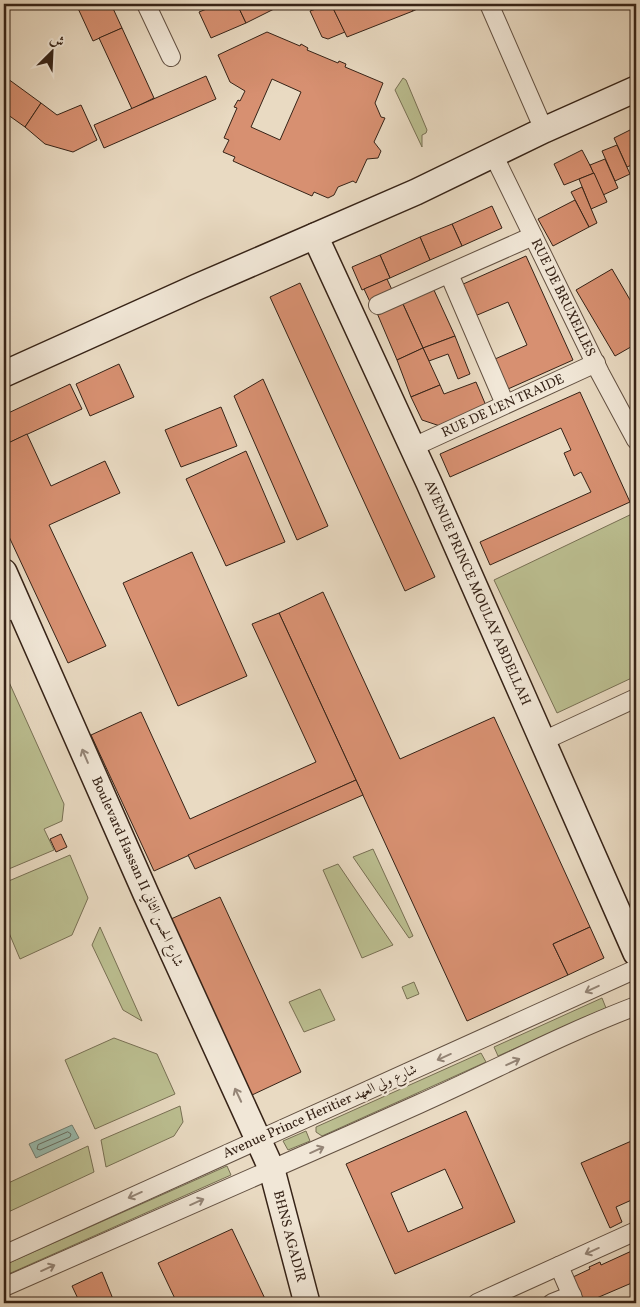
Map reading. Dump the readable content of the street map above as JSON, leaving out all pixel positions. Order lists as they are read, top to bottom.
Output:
{
  "streets": {
    "street": [
      "RUE DE BRUXELLES",
      "RUE DE L'EN TRAIDE",
      "AVENUE PRINCE MOULAY ABDELLAH",
      "Boulevard Hassan II شارع الحسن الثاني",
      "Avenue Prince Heritier شارع ولي العهد",
      "BHNS AGADIR"
    ]
  },
  "crossings": [
    ["RUE DE BRUXELLES", "RUE DE L'EN TRAIDE"],
    ["RUE DE L'EN TRAIDE", "AVENUE PRINCE MOULAY ABDELLAH"],
    ["Boulevard Hassan II شارع الحسن الثاني", "Avenue Prince Heritier شارع ولي العهد"],
    ["Boulevard Hassan II شارع الحسن الثاني", "BHNS AGADIR"]
  ],
  "one_way": ["Boulevard Hassan II شارع الحسن الثاني"],
  "north": "top right"
}
